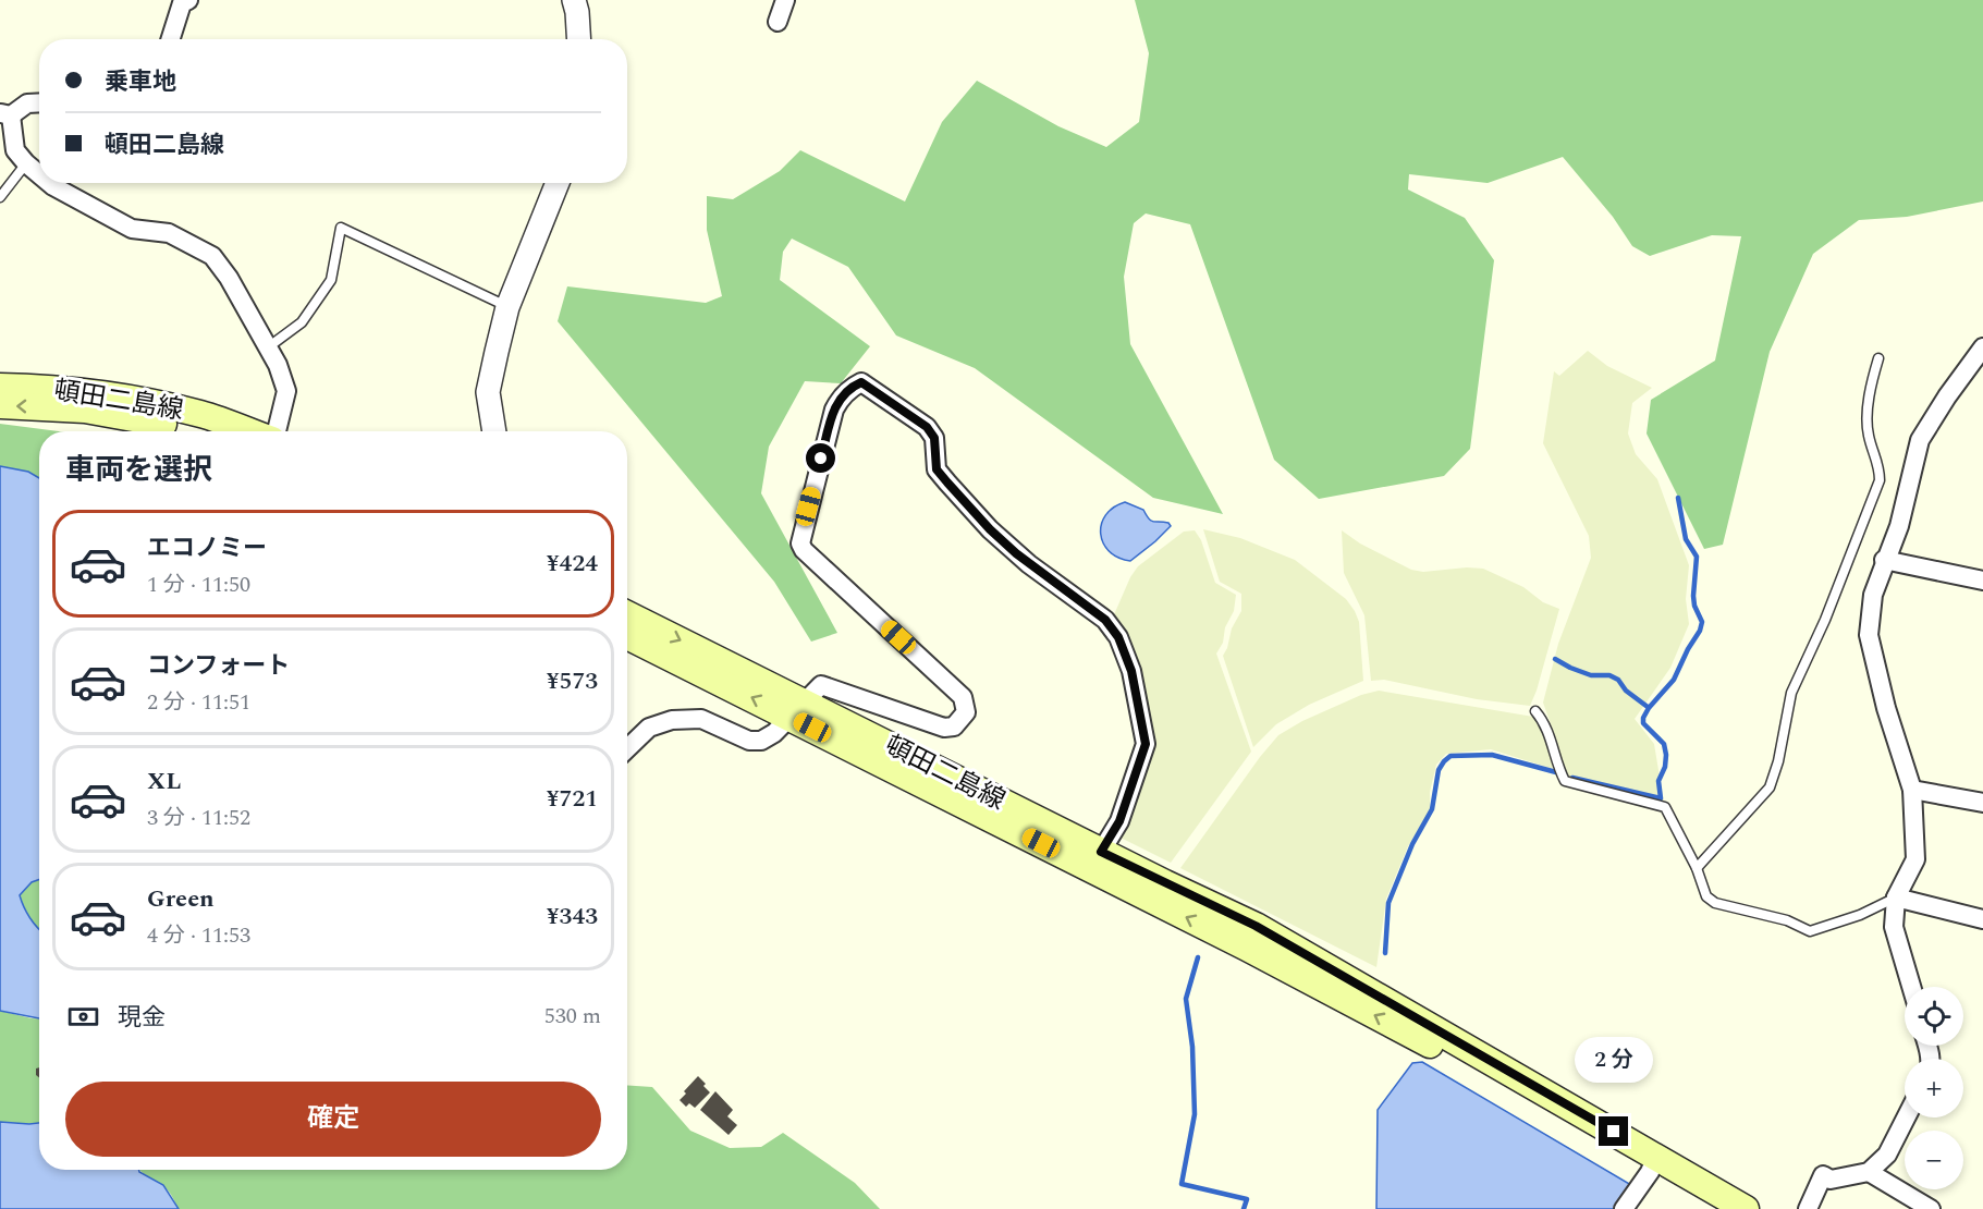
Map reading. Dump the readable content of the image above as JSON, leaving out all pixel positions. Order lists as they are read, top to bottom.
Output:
{
  "streets": {
    "main road": ["頓田二島線"]
  },
  "page": {
    "banner": ["乗車地", "頓田二島線"],
    "heading": "車両を選択",
    "list": [
      {
        "name": "エコノミー",
        "note": "1 分 · 11:50",
        "value": "¥424"
      },
      {
        "name": "コンフォート",
        "note": "2 分 · 11:51",
        "value": "¥573"
      },
      {
        "name": "XL",
        "note": "3 分 · 11:52",
        "value": "¥721"
      },
      {
        "name": "Green",
        "note": "4 分 · 11:53",
        "value": "¥343"
      }
    ],
    "pay": ["現金", "530 m"],
    "map_buttons": ["+", "−"],
    "bubble": "2 分",
    "buttons": "確定"
  }
}
